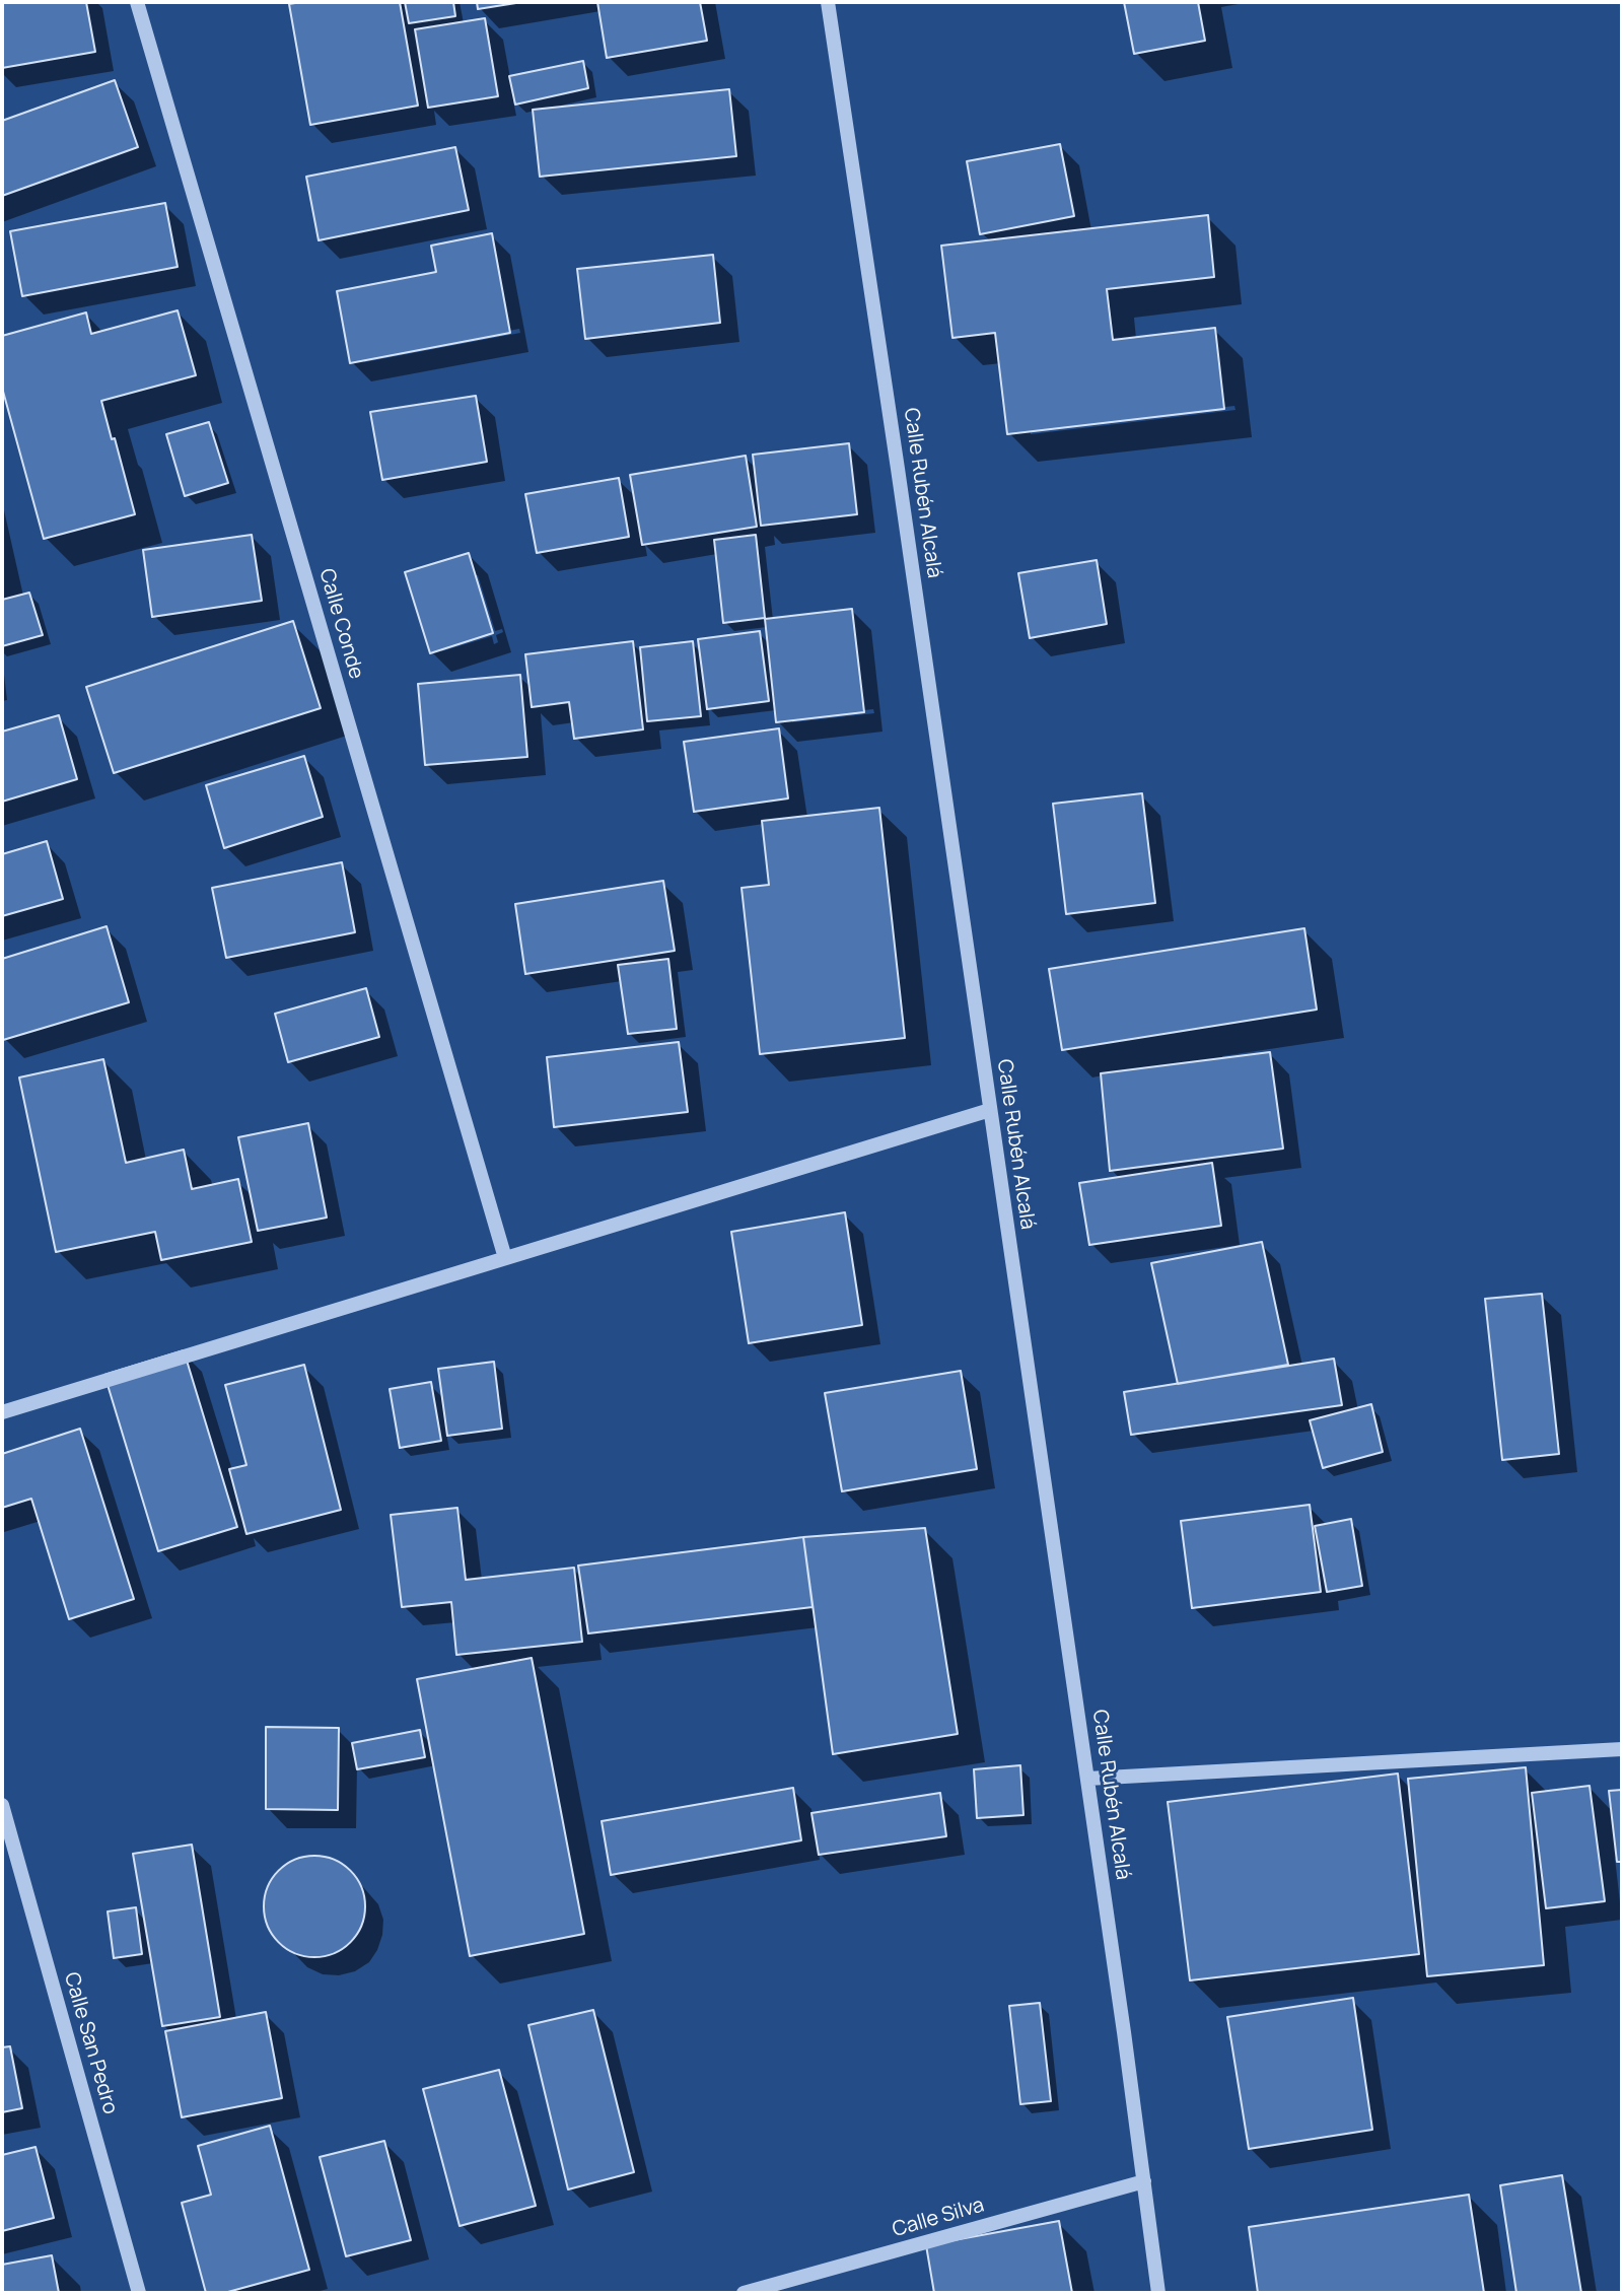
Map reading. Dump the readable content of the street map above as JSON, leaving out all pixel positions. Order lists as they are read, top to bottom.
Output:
{
  "streets": {
    "street": [
      "Calle Rubén Alcalá",
      "Calle Conde",
      "Calle San Pedro",
      "Calle Silva"
    ]
  },
  "crossings": [
    ["Calle Rubén Alcalá", "Calle Silva"]
  ]
}
